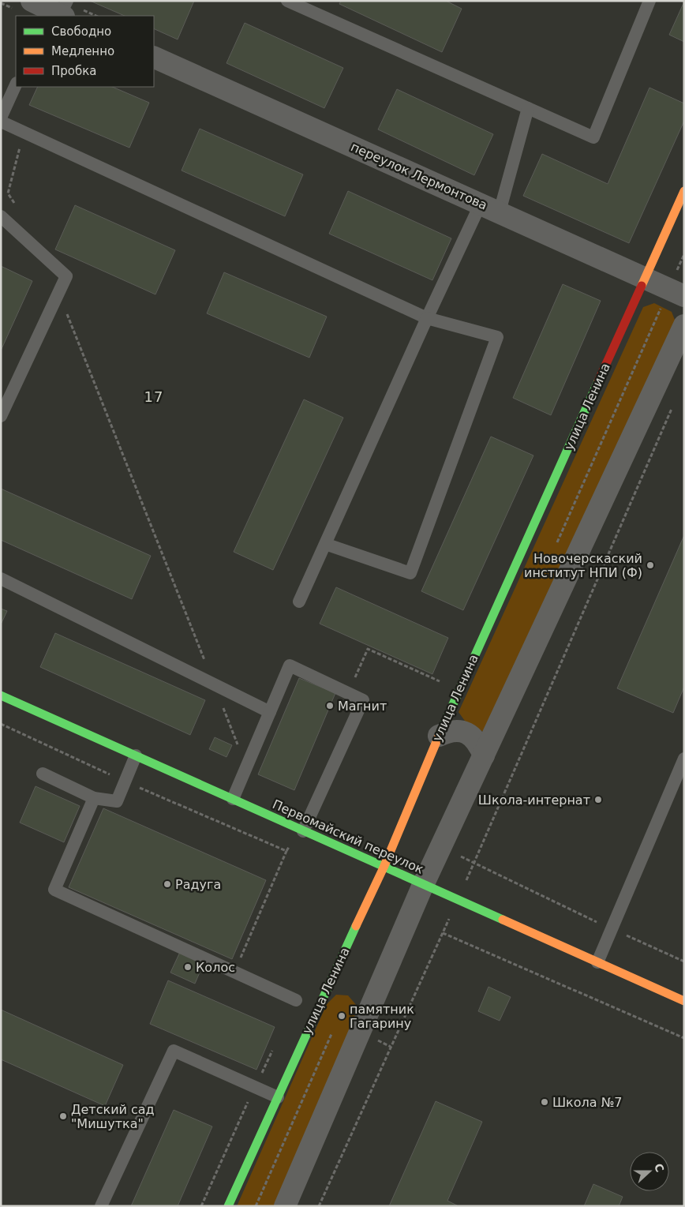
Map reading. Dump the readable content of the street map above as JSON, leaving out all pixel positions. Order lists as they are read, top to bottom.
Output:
{
  "streets": {
    "street": ["переулок Лермонтова", "улица Ленина", "Первомайский переулок"]
  },
  "crossings": [
    ["переулок Лермонтова", "улица Ленина"],
    ["улица Ленина", "Первомайский переулок"]
  ],
  "districts": ["17"],
  "places": [
    "Новочерскаский институт НПИ (Ф)",
    "Магнит",
    "Школа-интернат",
    "Радуга",
    "Колос",
    "памятник Гагарину",
    "Школа №7",
    "Детский сад \"Мишутка\""
  ],
  "legend": ["Свободно", "Медленно", "Пробка"],
  "north": "right"
}
